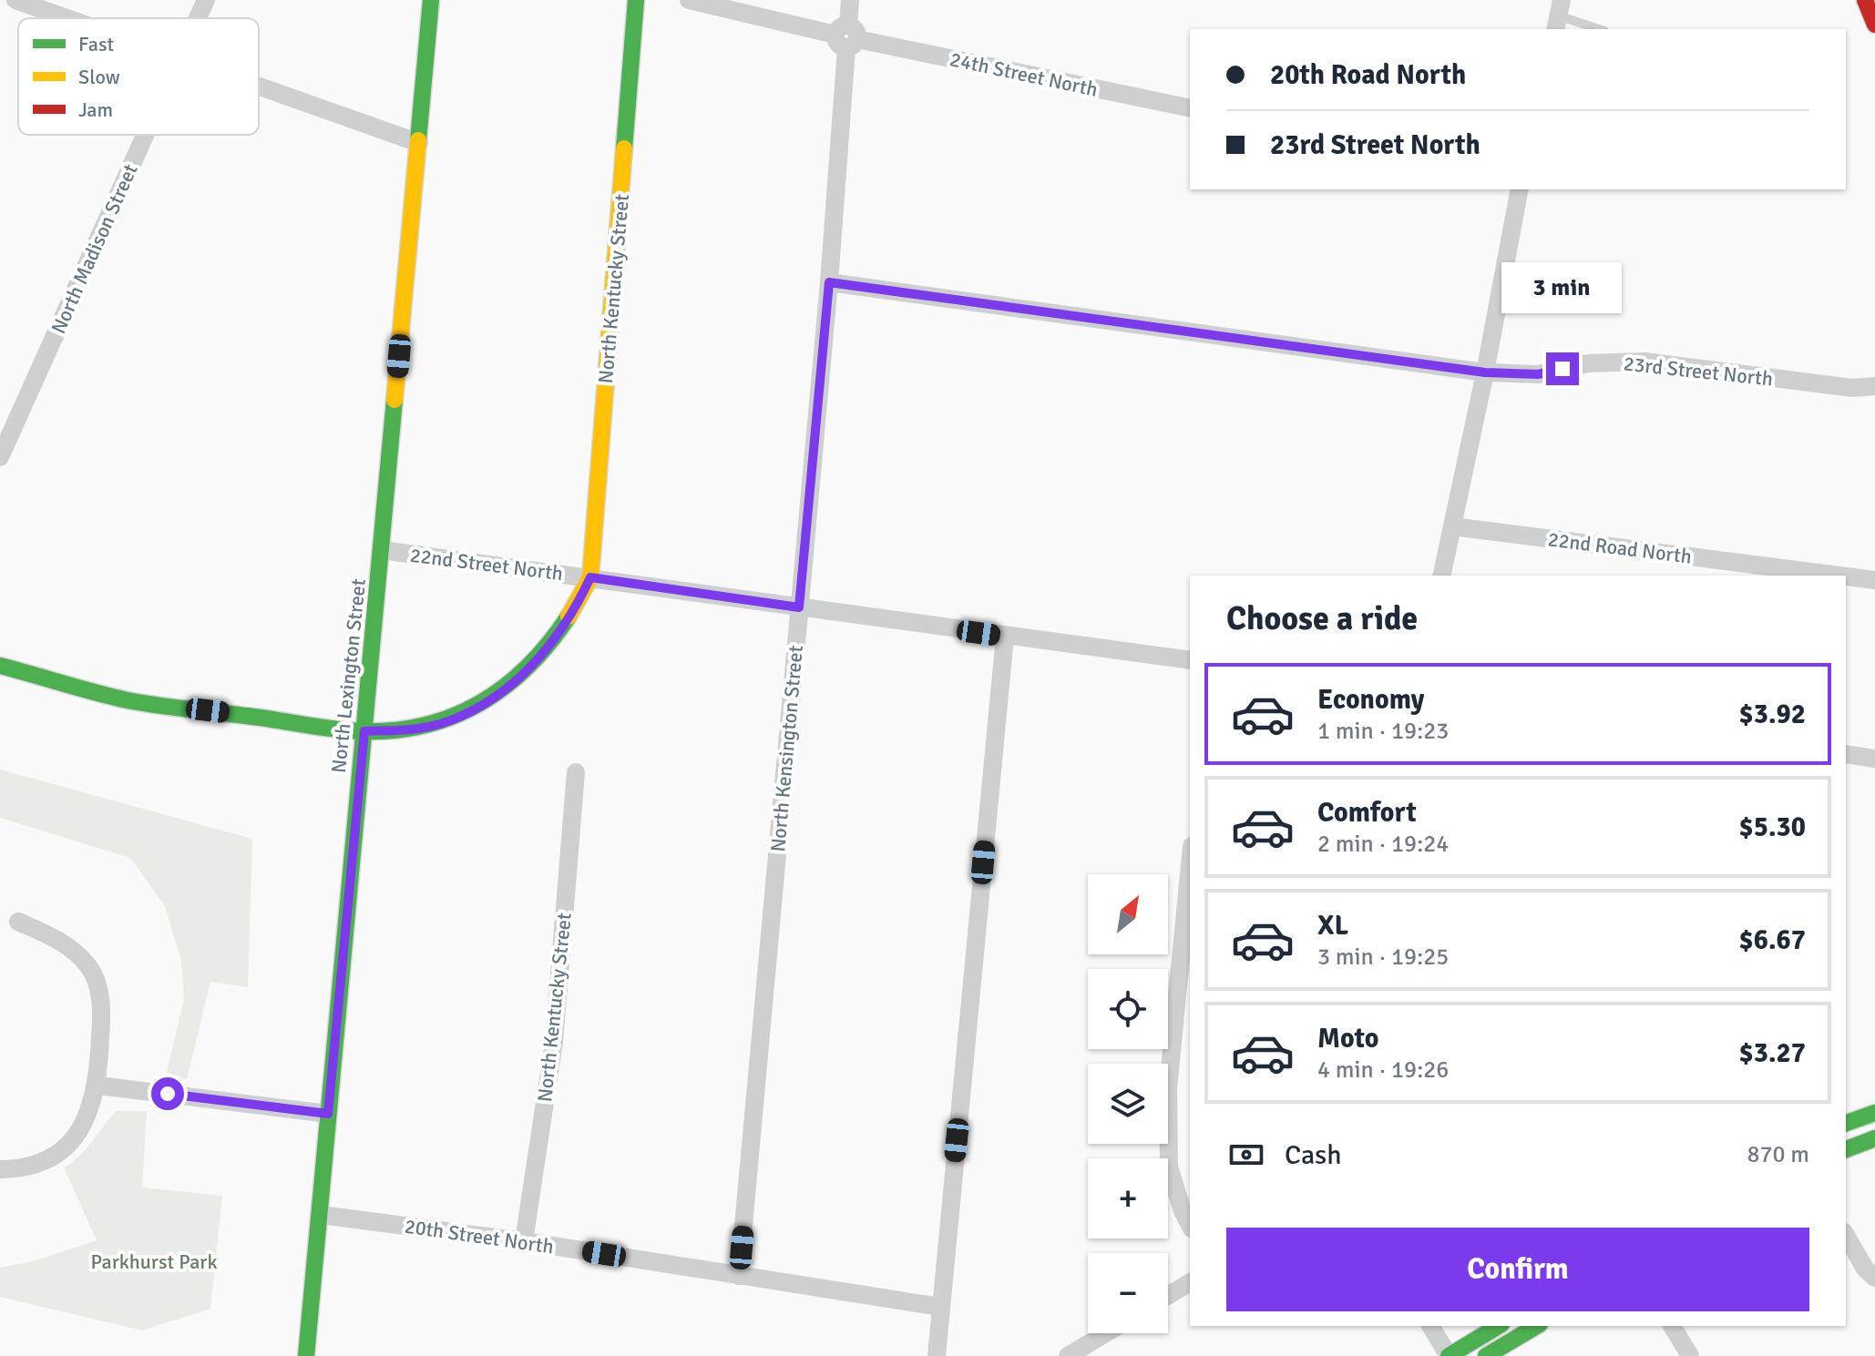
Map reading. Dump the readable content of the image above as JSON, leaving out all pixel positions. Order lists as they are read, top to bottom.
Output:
{
  "streets": {
    "street": [
      "24th Street North",
      "North Madison Street",
      "North Kentucky Street",
      "23rd Street North",
      "22nd Road North",
      "22nd Street North",
      "North Lexington Street",
      "North Kensington Street",
      "20th Street North"
    ]
  },
  "crossings": [
    ["24th Street North", "North Kensington Street"],
    ["North Kentucky Street", "22nd Street North"],
    ["North Kentucky Street", "20th Street North"],
    ["23rd Street North", "North Kensington Street"],
    ["22nd Street North", "North Lexington Street"],
    ["22nd Street North", "North Kensington Street"],
    ["North Lexington Street", "20th Street North"],
    ["North Kensington Street", "20th Street North"]
  ],
  "parks": ["Parkhurst Park"],
  "legend": ["Fast", "Slow", "Jam"],
  "north": "top right",
  "page": {
    "banner": ["20th Road North", "23rd Street North"],
    "bubble": "3 min",
    "heading": "Choose a ride",
    "list": [
      {
        "name": "Economy",
        "note": "1 min · 19:23",
        "value": "$3.92"
      },
      {
        "name": "Comfort",
        "note": "2 min · 19:24",
        "value": "$5.30"
      },
      {
        "name": "XL",
        "note": "3 min · 19:25",
        "value": "$6.67"
      },
      {
        "name": "Moto",
        "note": "4 min · 19:26",
        "value": "$3.27"
      }
    ],
    "map_buttons": ["+", "−"],
    "pay": ["Cash", "870 m"],
    "buttons": "Confirm"
  }
}
